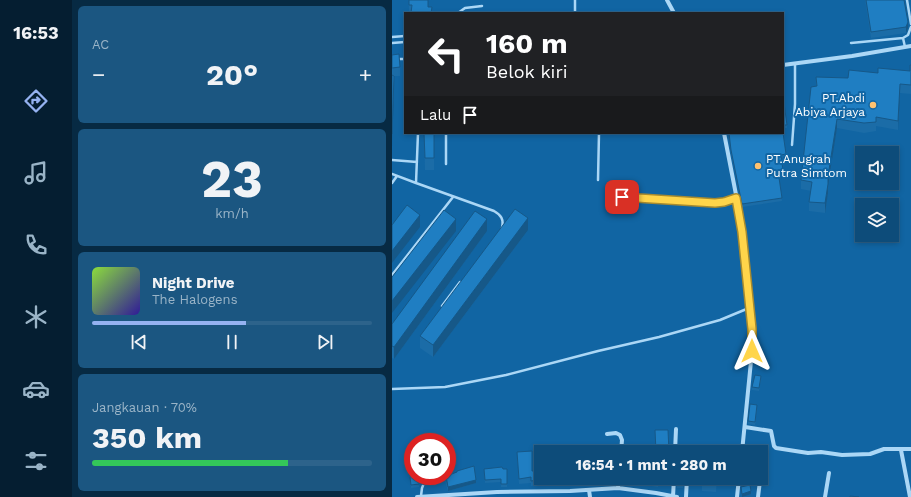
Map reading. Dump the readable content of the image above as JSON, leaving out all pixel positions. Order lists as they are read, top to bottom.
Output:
{
  "places": ["PT.Abdi Abiya Arjaya", "PT.Anugrah Putra Simtom"],
  "page": {
    "tabs": "16:53",
    "tile": [
      "AC",
      ["23", "km/h"],
      ["Jangkauan · 70%", "350 km"]
    ],
    "turn": ["160 m", "Belok kiri"],
    "heat": ["−", "20°", "+"],
    "then": "Lalu",
    "song": ["Night Drive", "The Halogens"],
    "limit": "30",
    "trip": "16:54 · 1 mnt · 280 m"
  }
}
